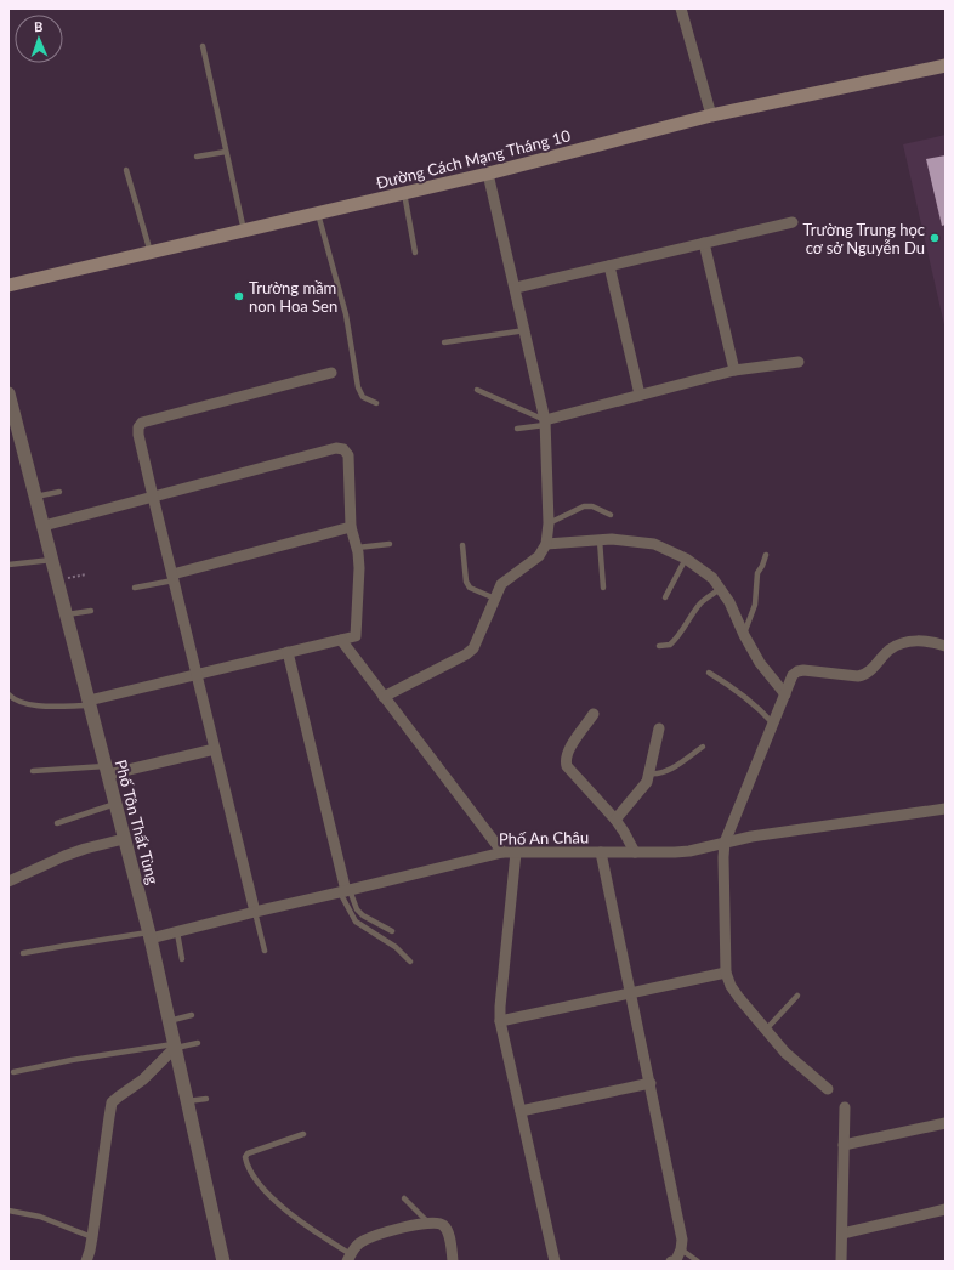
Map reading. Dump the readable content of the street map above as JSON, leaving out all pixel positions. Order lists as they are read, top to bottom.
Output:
{
  "streets": {
    "main road": ["Đường Cách Mạng Tháng 10"],
    "street": ["Phố Tôn Thất Tùng", "Phố An Châu"]
  },
  "crossings": [
    ["Phố Tôn Thất Tùng", "Phố An Châu"]
  ],
  "places": ["Trường Trung học cơ sở Nguyễn Du", "Trường mầm non Hoa Sen"],
  "north": "top"
}
